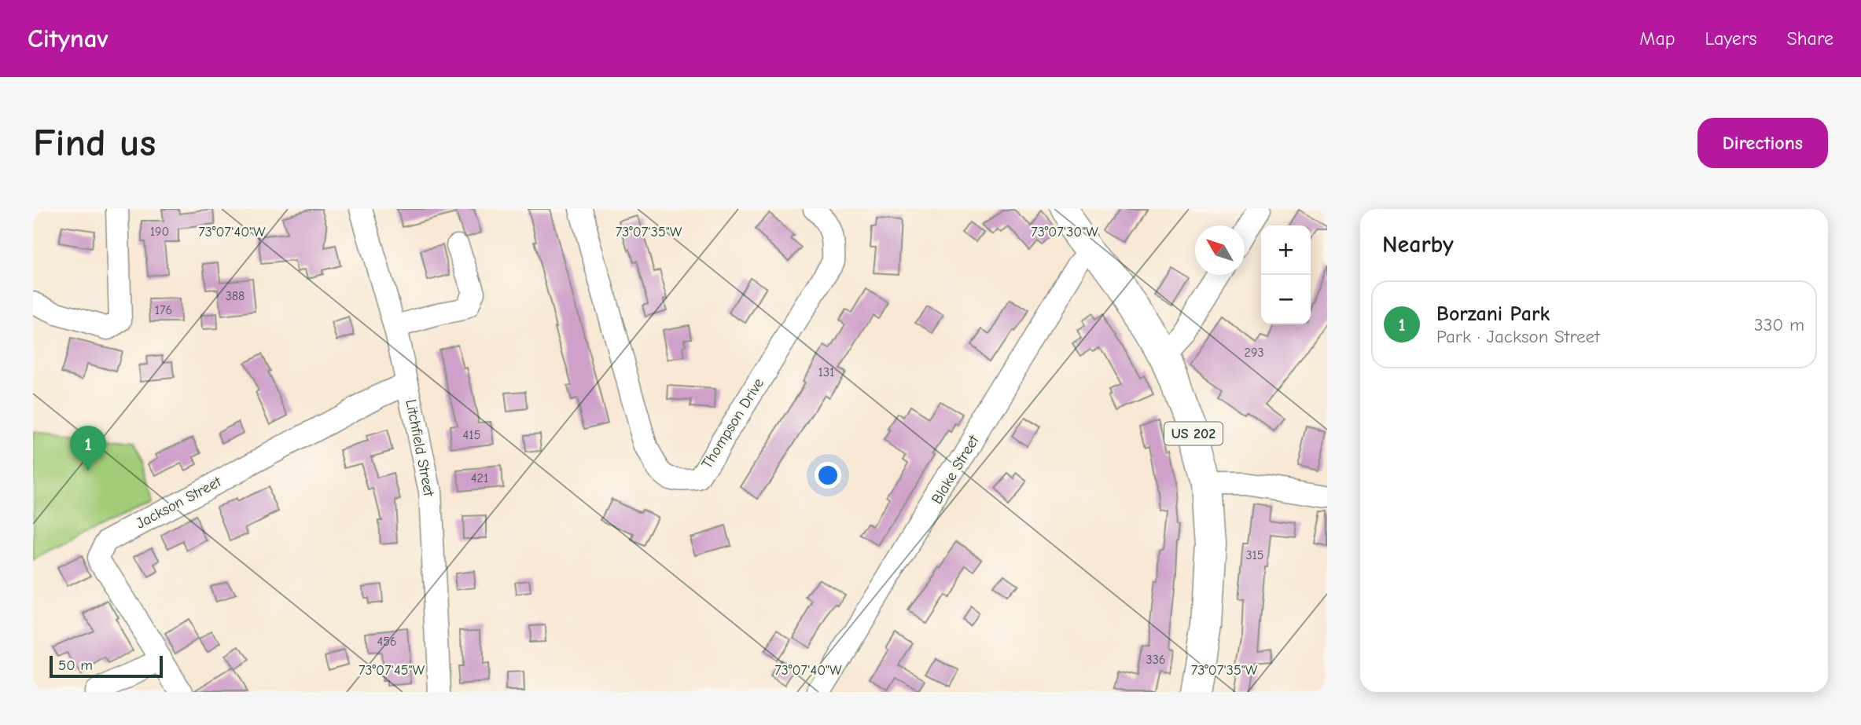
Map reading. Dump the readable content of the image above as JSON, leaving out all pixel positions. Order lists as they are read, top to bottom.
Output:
{
  "streets": {
    "highway": ["US 202"],
    "street": [
      "Thompson Drive",
      "Litchfield Street",
      "Blake Street",
      "Jackson Street"
    ]
  },
  "crossings": [
    ["US 202", "Blake Street"],
    ["Litchfield Street", "Jackson Street"]
  ],
  "house_numbers": [
    "190",
    "388",
    "176",
    "293",
    "131",
    "415",
    "421",
    "315",
    "456",
    "336"
  ],
  "scale_bar": "50 m",
  "north": "top left",
  "page": {
    "header": "Citynav",
    "nav": ["Map", "Layers", "Share"],
    "buttons": "Directions",
    "title": "Find us",
    "heading": "Nearby",
    "map_buttons": ["+", "−"],
    "list": [
      {
        "mark": "1",
        "name": "Borzani Park",
        "note": "Park · Jackson Street",
        "value": "330 m"
      }
    ],
    "pins": "1",
    "scale": "50 m"
  },
  "coordinates": [
    "73°07'30\"W",
    "73°07'40\"W",
    "73°07'35\"W",
    "73°07'45\"W"
  ]
}
